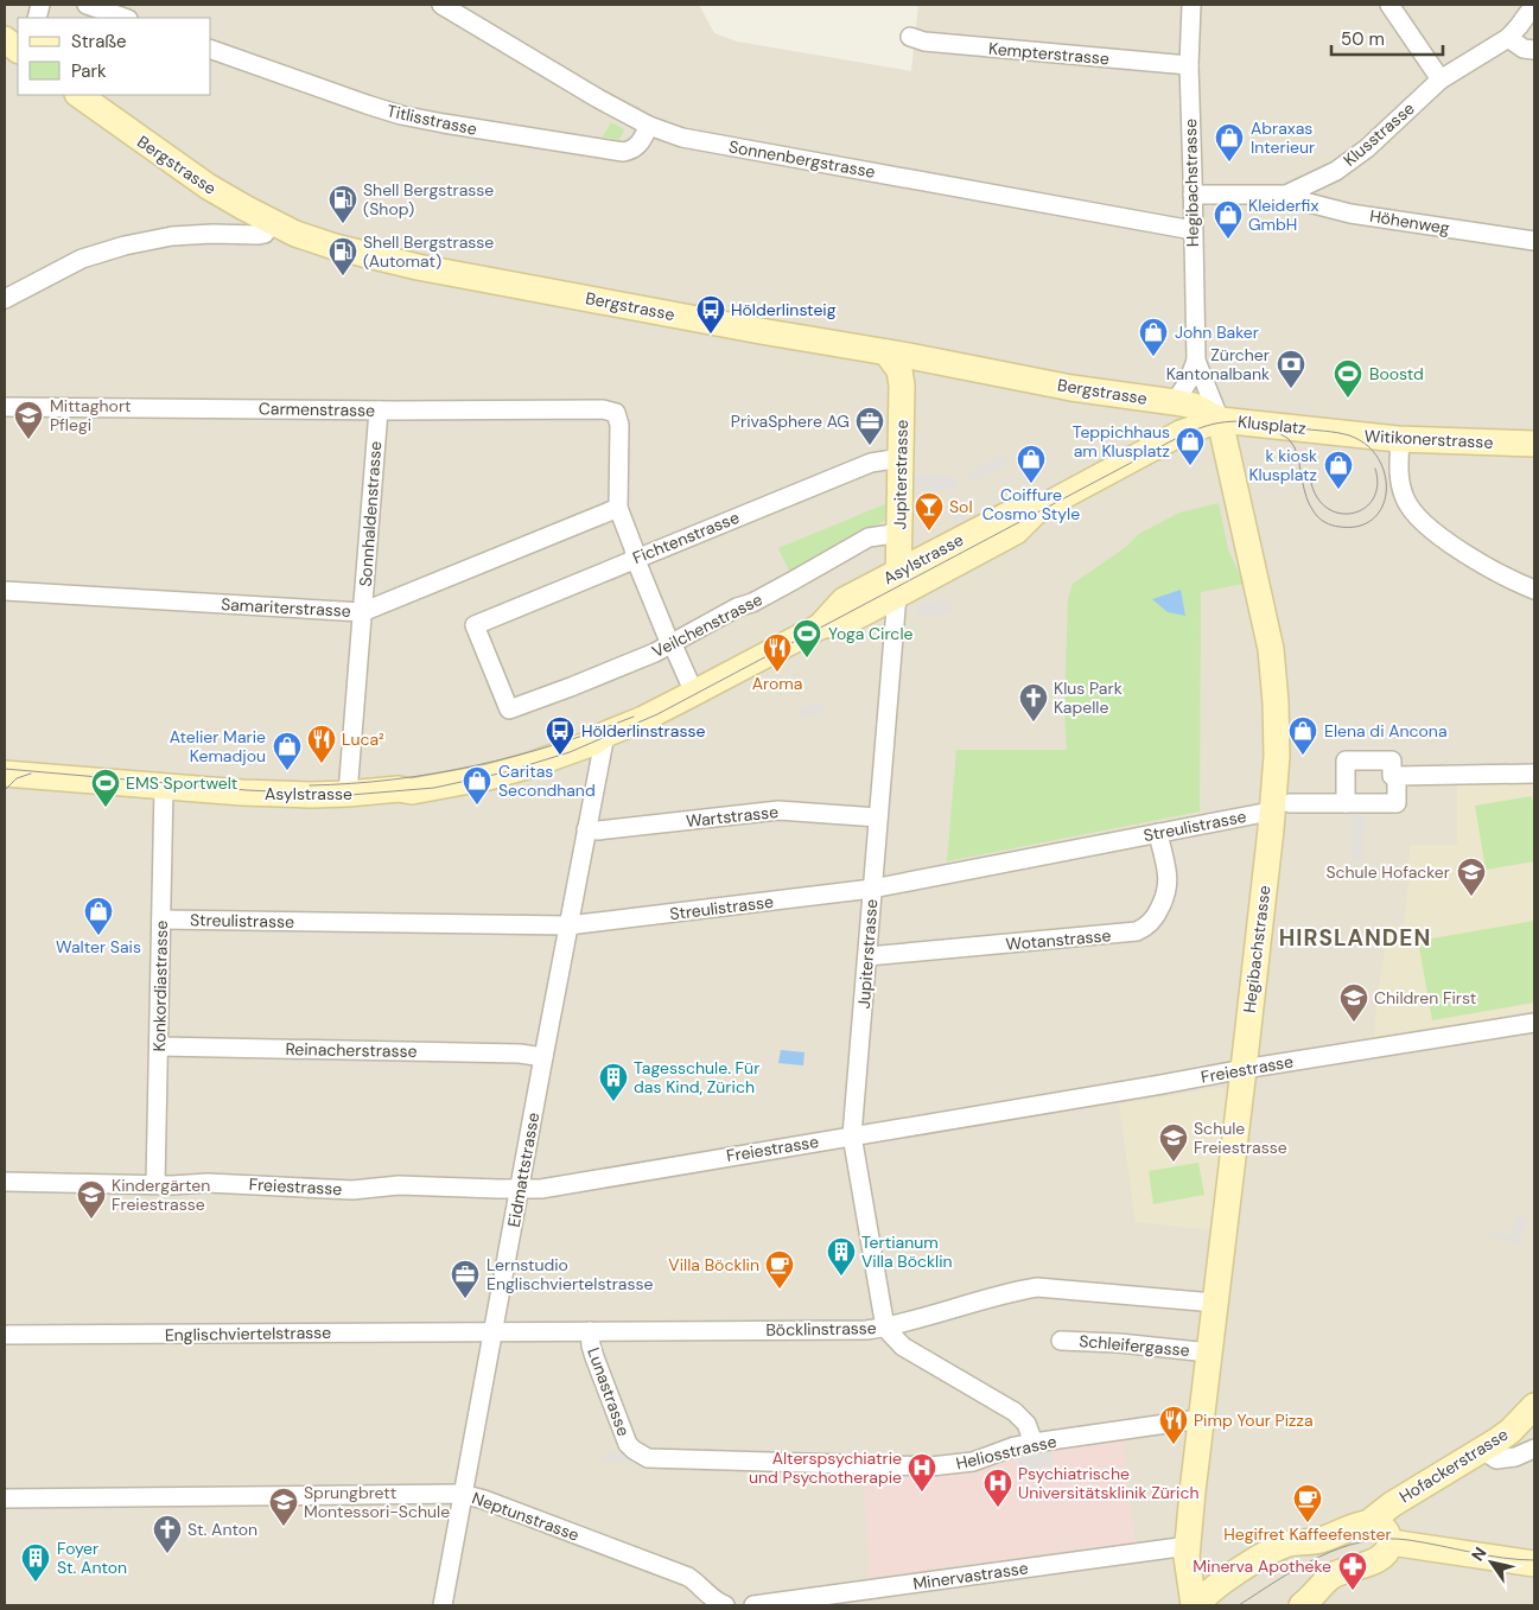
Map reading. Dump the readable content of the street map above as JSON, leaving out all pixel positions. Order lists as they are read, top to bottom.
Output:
{
  "streets": {
    "main road": [
      "Bergstrasse",
      "Hegibachstrasse",
      "Klusplatz",
      "Witikonerstrasse",
      "Jupiterstrasse",
      "Asylstrasse",
      "Hofackerstrasse"
    ],
    "street": [
      "Kempterstrasse",
      "Titlisstrasse",
      "Klusstrasse",
      "Sonnenbergstrasse",
      "Höhenweg",
      "Carmenstrasse",
      "Sonnhaldenstrasse",
      "Fichtenstrasse",
      "Samariterstrasse",
      "Veilchenstrasse",
      "Wartstrasse",
      "Streulistrasse",
      "Wotanstrasse",
      "Konkordiastrasse",
      "Reinacherstrasse",
      "Freiestrasse",
      "Eidmattstrasse",
      "Böcklinstrasse",
      "Englischviertelstrasse",
      "Schleifergasse",
      "Lunastrasse",
      "Heliosstrasse",
      "Neptunstrasse",
      "Minervastrasse"
    ]
  },
  "crossings": [
    ["Kempterstrasse", "Hegibachstrasse"],
    ["Titlisstrasse", "Sonnenbergstrasse"],
    ["Klusstrasse", "Hegibachstrasse"],
    ["Klusstrasse", "Höhenweg"],
    ["Sonnenbergstrasse", "Hegibachstrasse"],
    ["Bergstrasse", "Hegibachstrasse"],
    ["Bergstrasse", "Klusplatz"],
    ["Bergstrasse", "Jupiterstrasse"],
    ["Bergstrasse", "Asylstrasse"],
    ["Hegibachstrasse", "Klusplatz"],
    ["Hegibachstrasse", "Asylstrasse"],
    ["Hegibachstrasse", "Streulistrasse"],
    ["Hegibachstrasse", "Freiestrasse"],
    ["Hegibachstrasse", "Böcklinstrasse"],
    ["Hegibachstrasse", "Schleifergasse"],
    ["Hegibachstrasse", "Heliosstrasse"],
    ["Hegibachstrasse", "Hofackerstrasse"],
    ["Hegibachstrasse", "Minervastrasse"],
    ["Carmenstrasse", "Sonnhaldenstrasse"],
    ["Carmenstrasse", "Samariterstrasse"],
    ["Klusplatz", "Witikonerstrasse"],
    ["Klusplatz", "Asylstrasse"],
    ["Jupiterstrasse", "Fichtenstrasse"],
    ["Jupiterstrasse", "Asylstrasse"],
    ["Jupiterstrasse", "Veilchenstrasse"],
    ["Jupiterstrasse", "Wartstrasse"],
    ["Jupiterstrasse", "Streulistrasse"],
    ["Jupiterstrasse", "Wotanstrasse"],
    ["Jupiterstrasse", "Freiestrasse"],
    ["Jupiterstrasse", "Böcklinstrasse"],
    ["Sonnhaldenstrasse", "Asylstrasse"],
    ["Sonnhaldenstrasse", "Samariterstrasse"],
    ["Fichtenstrasse", "Veilchenstrasse"],
    ["Asylstrasse", "Konkordiastrasse"],
    ["Asylstrasse", "Eidmattstrasse"],
    ["Wartstrasse", "Eidmattstrasse"],
    ["Streulistrasse", "Wotanstrasse"],
    ["Streulistrasse", "Konkordiastrasse"],
    ["Streulistrasse", "Eidmattstrasse"],
    ["Konkordiastrasse", "Reinacherstrasse"],
    ["Konkordiastrasse", "Freiestrasse"],
    ["Reinacherstrasse", "Eidmattstrasse"],
    ["Freiestrasse", "Eidmattstrasse"],
    ["Eidmattstrasse", "Böcklinstrasse"],
    ["Eidmattstrasse", "Englischviertelstrasse"],
    ["Eidmattstrasse", "Neptunstrasse"],
    ["Böcklinstrasse", "Englischviertelstrasse"],
    ["Böcklinstrasse", "Lunastrasse"],
    ["Lunastrasse", "Heliosstrasse"]
  ],
  "districts": ["HIRSLANDEN"],
  "places": {
    "shop": [
      "Abraxas Interieur",
      "Kleiderfix GmbH",
      "John Baker",
      "Teppichhaus am Klusplatz",
      "Coiffure Cosmo Style",
      "k kiosk Klusplatz",
      "Elena di Ancona",
      "Atelier Marie Kemadjou",
      "Caritas Secondhand",
      "Walter Sais"
    ],
    "fuel station": ["Shell Bergstrasse (Shop)", "Shell Bergstrasse (Automat)"],
    "bus stop": ["Hölderlinsteig", "Hölderlinstrasse"],
    "bank": ["Zürcher Kantonalbank"],
    "sports": ["Boostd", "Yoga Circle", "EMS Sportwelt"],
    "school or university": [
      "Mittaghort Pflegi",
      "Schule Hofacker",
      "Children First",
      "Schule Freiestrasse",
      "Kindergärten Freiestrasse",
      "Sprungbrett Montessori-Schule"
    ],
    "office": ["PrivaSphere AG", "Lernstudio Englischviertelstrasse"],
    "bar": ["Sol"],
    "restaurant": ["Aroma", "Luca²", "Pimp Your Pizza"],
    "church": ["Klus Park Kapelle", "St. Anton"],
    "building": ["Tagesschule. Für das Kind, Zürich", "Tertianum Villa Böcklin", "Foyer St. Anton"],
    "cafe": ["Villa Böcklin", "Hegifret Kaffeefenster"],
    "hospital": ["Alterspsychiatrie und Psychotherapie", "Psychiatrische Universitätsklinik Zürich"],
    "pharmacy": ["Minerva Apotheke"]
  },
  "legend": ["Straße", "Park"],
  "scale_bar": "50 m",
  "north": "top left"
}
